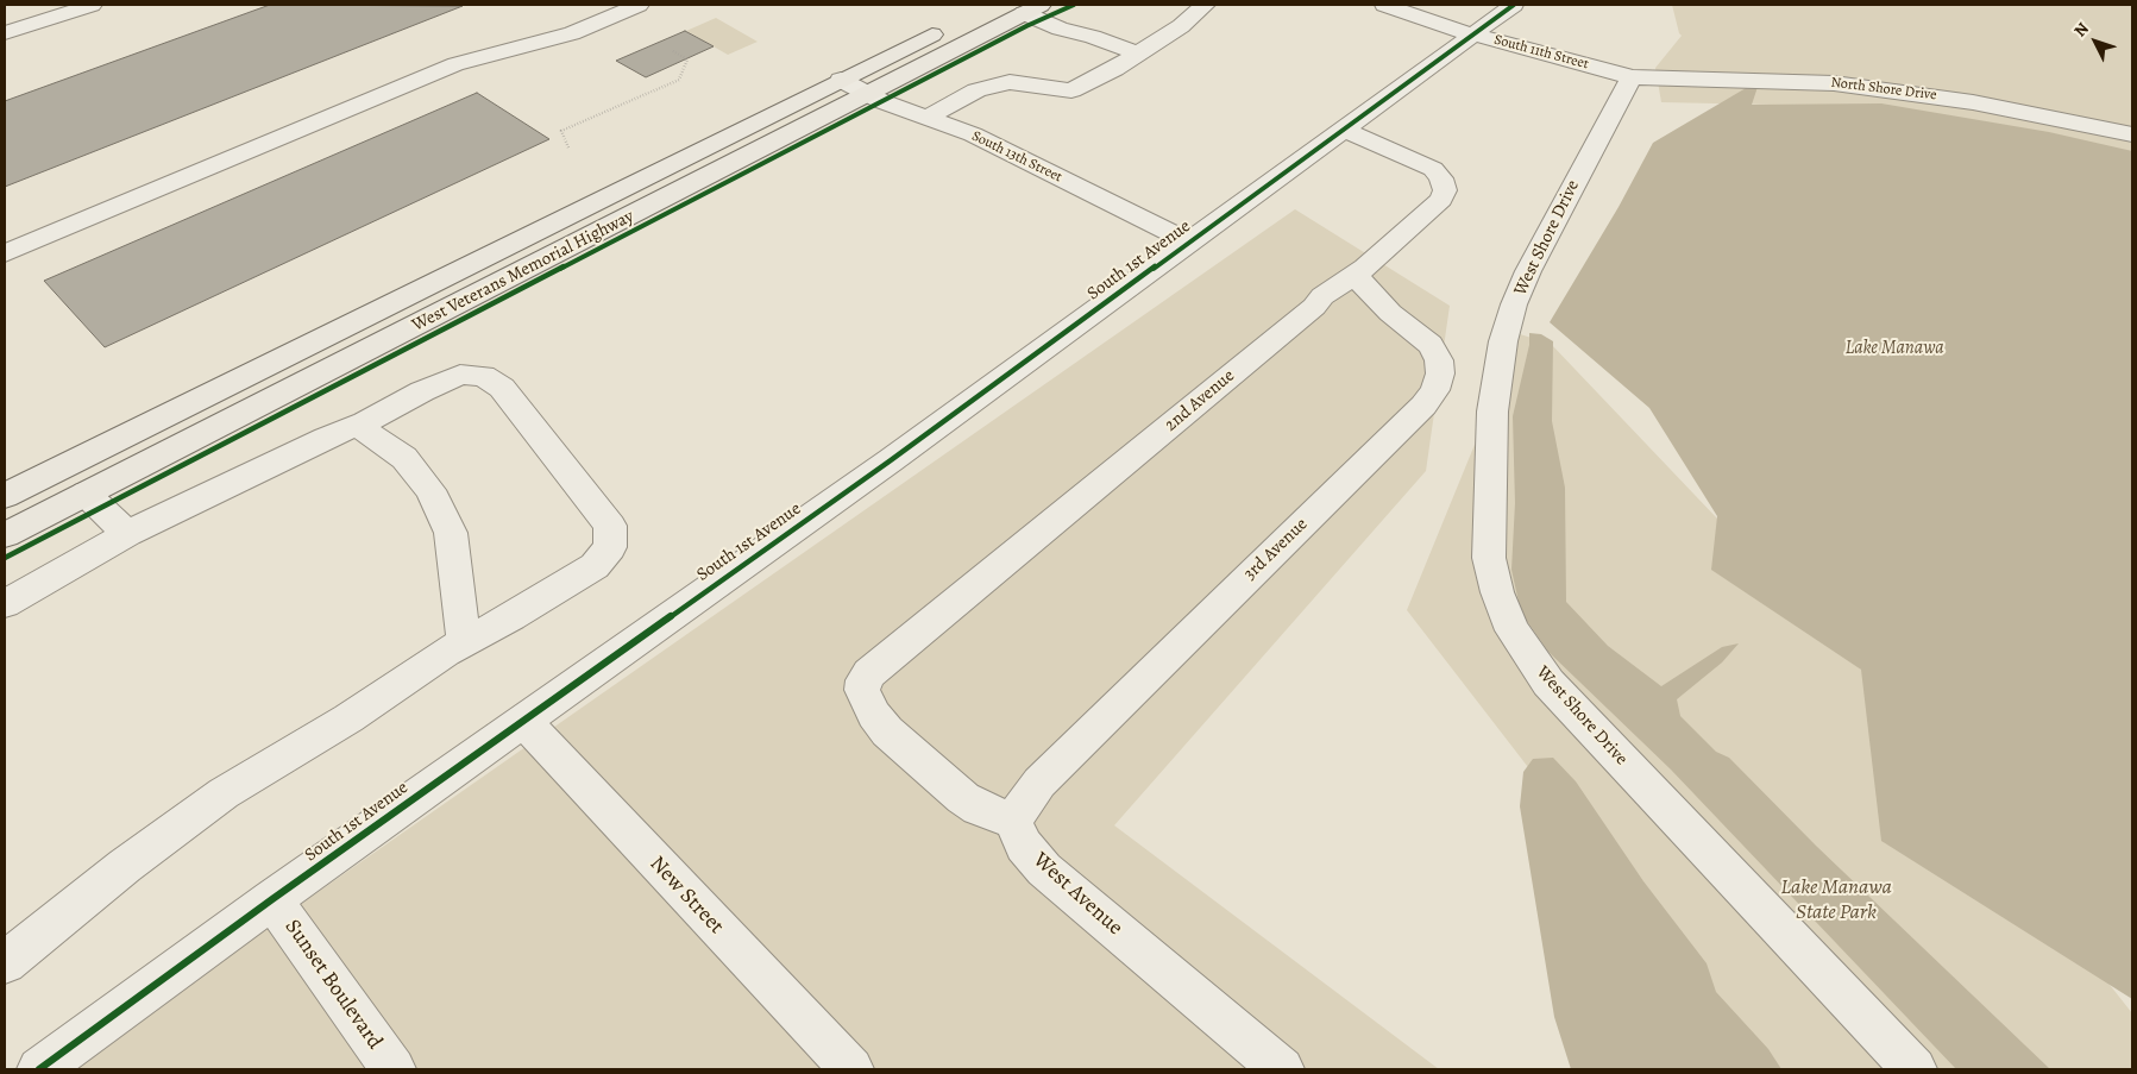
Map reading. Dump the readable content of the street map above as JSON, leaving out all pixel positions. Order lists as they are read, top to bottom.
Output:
{
  "streets": {
    "main road": ["West Veterans Memorial Highway"],
    "street": [
      "South 11th Street",
      "North Shore Drive",
      "South 13th Street",
      "West Shore Drive",
      "South 1st Avenue",
      "2nd Avenue",
      "3rd Avenue",
      "West Avenue",
      "New Street",
      "Sunset Boulevard"
    ]
  },
  "crossings": [
    ["South 11th Street", "North Shore Drive"],
    ["South 11th Street", "West Shore Drive"],
    ["South 11th Street", "South 1st Avenue"],
    ["North Shore Drive", "West Shore Drive"],
    ["South 13th Street", "South 1st Avenue"],
    ["South 13th Street", "West Veterans Memorial Highway"],
    ["South 1st Avenue", "2nd Avenue"],
    ["South 1st Avenue", "New Street"],
    ["South 1st Avenue", "Sunset Boulevard"],
    ["2nd Avenue", "3rd Avenue"],
    ["2nd Avenue", "West Avenue"],
    ["3rd Avenue", "West Avenue"]
  ],
  "water": ["Lake Manawa"],
  "parks": ["Lake Manawa State Park"],
  "north": "top left"
}
